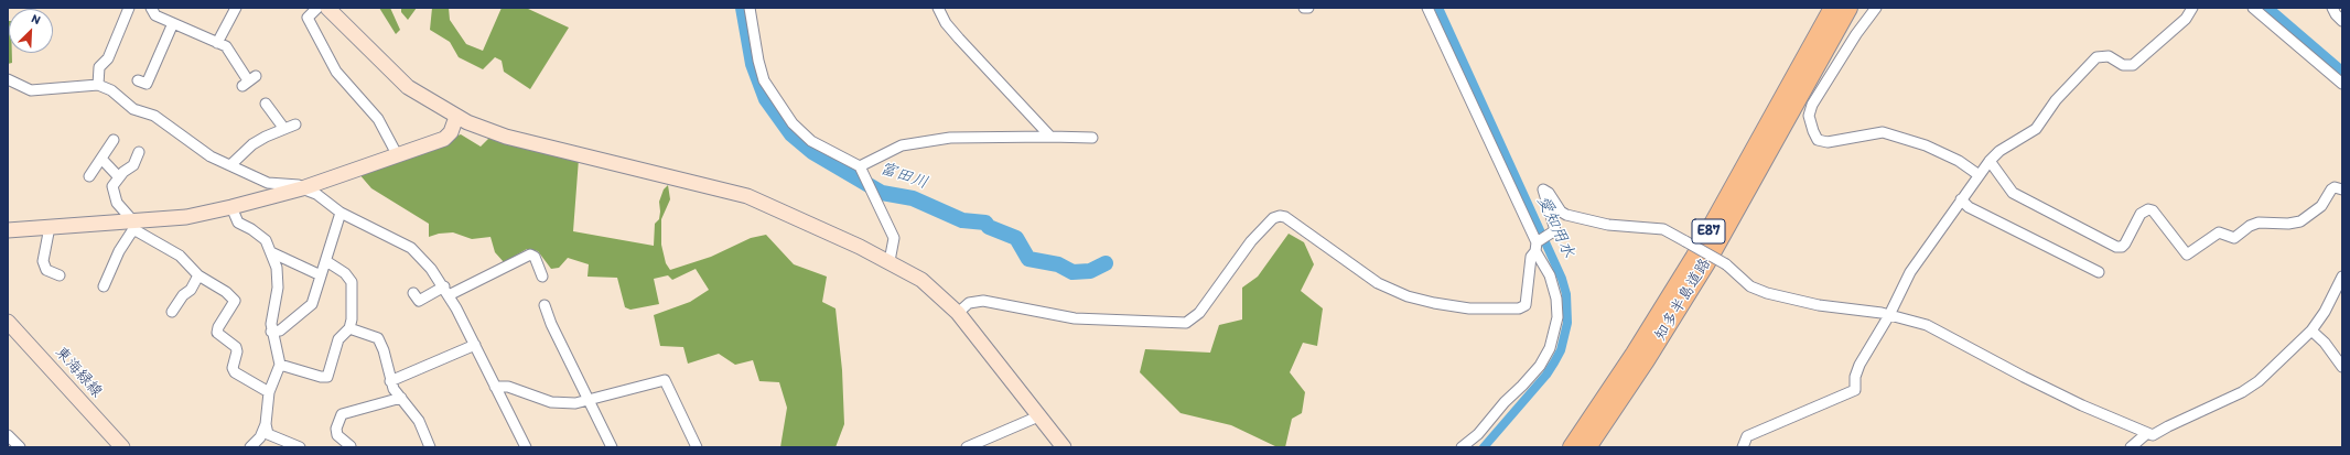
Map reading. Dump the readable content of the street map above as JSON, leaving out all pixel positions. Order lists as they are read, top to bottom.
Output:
{
  "streets": {
    "highway": ["E87", "知多半島道路"],
    "street": ["東海緑線"]
  },
  "water": ["富田川", "愛知用水"],
  "north": "top right"
}
